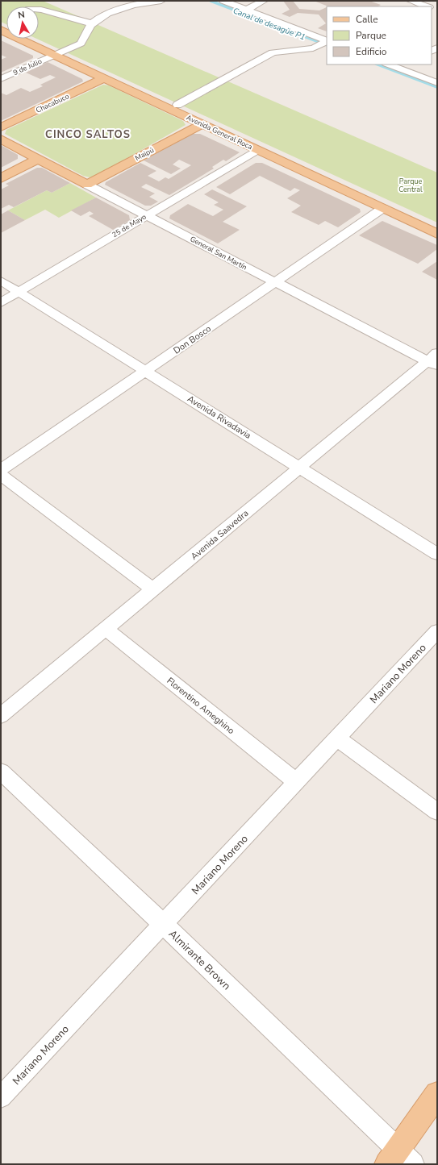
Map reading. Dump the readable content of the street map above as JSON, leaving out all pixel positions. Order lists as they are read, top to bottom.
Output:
{
  "streets": {
    "main road": [
      "Chacabuco",
      "Avenida General Roca",
      "Maipú",
      "General San Martín"
    ],
    "street": [
      "9 de Julio",
      "25 de Mayo",
      "Don Bosco",
      "Avenida Rivadavia",
      "Avenida Saavedra",
      "Mariano Moreno",
      "Florentino Ameghino",
      "Almirante Brown"
    ]
  },
  "crossings": [
    ["9 de Julio", "Avenida General Roca"],
    ["Chacabuco", "Avenida General Roca"],
    ["Avenida General Roca", "Maipú"],
    ["Avenida General Roca", "25 de Mayo"],
    ["Avenida General Roca", "Don Bosco"],
    ["Maipú", "General San Martín"],
    ["25 de Mayo", "General San Martín"],
    ["25 de Mayo", "Avenida Rivadavia"],
    ["General San Martín", "Don Bosco"],
    ["General San Martín", "Avenida Saavedra"],
    ["Don Bosco", "Avenida Rivadavia"],
    ["Avenida Rivadavia", "Avenida Saavedra"],
    ["Avenida Saavedra", "Florentino Ameghino"],
    ["Mariano Moreno", "Florentino Ameghino"],
    ["Mariano Moreno", "Almirante Brown"]
  ],
  "districts": ["CINCO SALTOS"],
  "water": ["Canal de desagüe P1"],
  "parks": ["Parque Central"],
  "legend": ["Calle", "Parque", "Edificio"],
  "north": "top"
}
